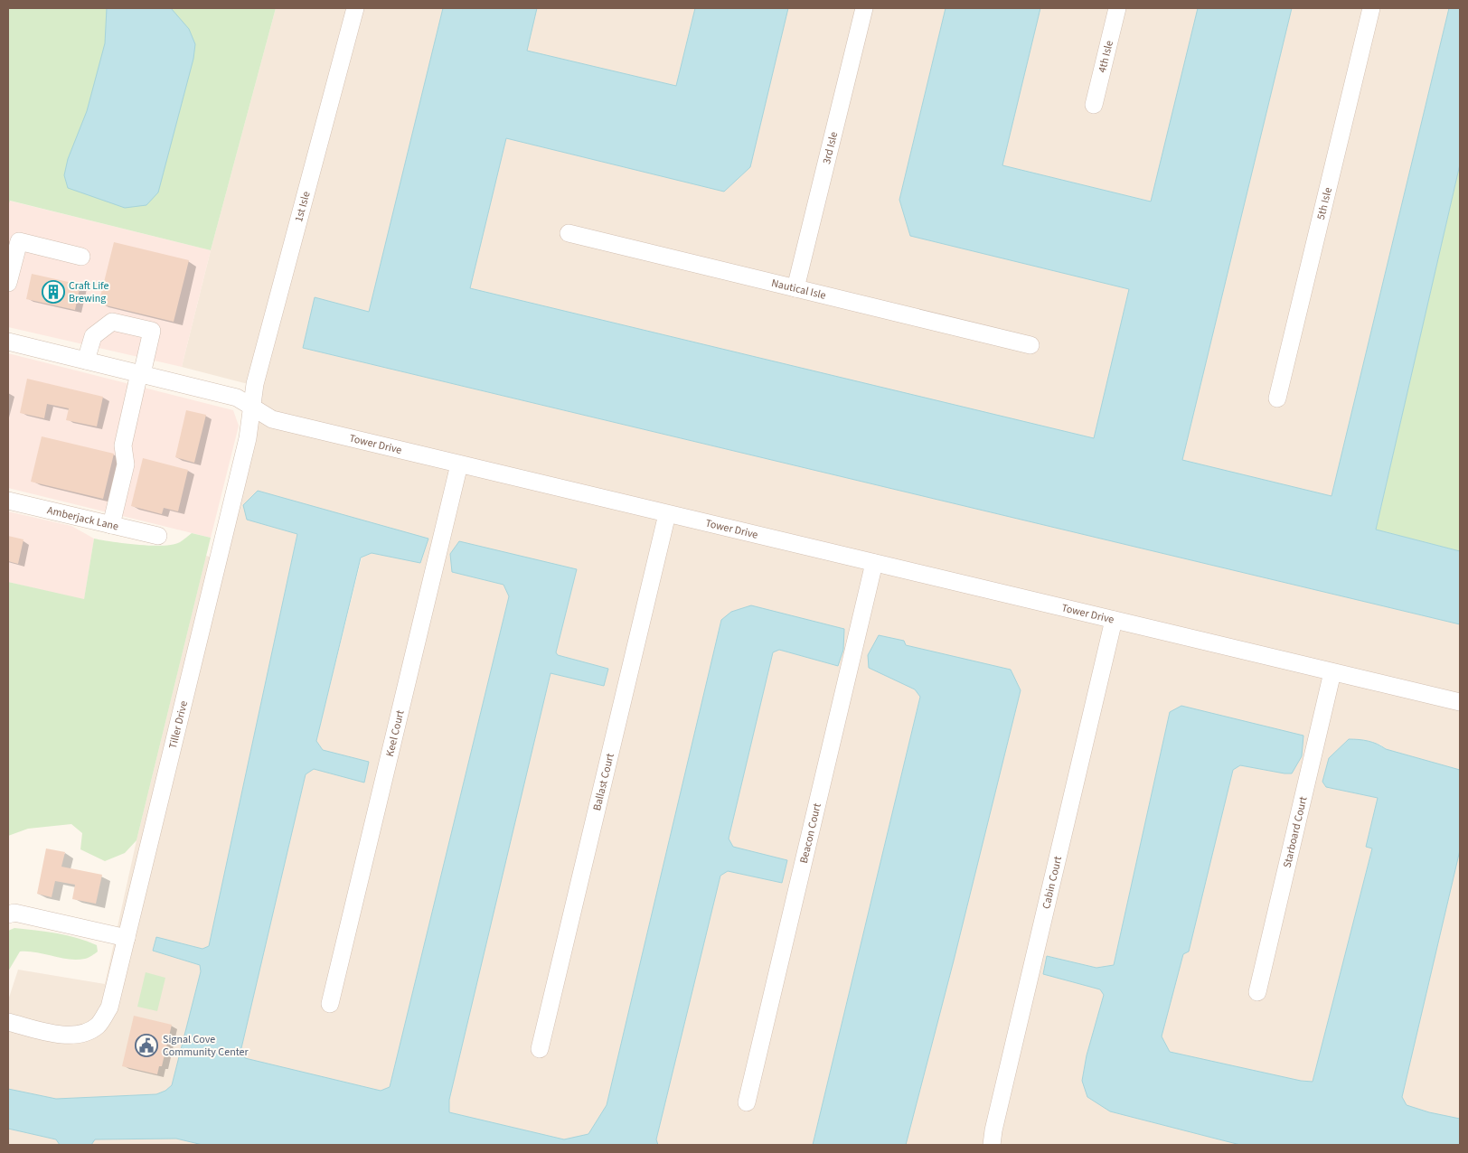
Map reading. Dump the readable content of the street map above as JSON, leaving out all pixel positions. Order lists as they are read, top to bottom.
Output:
{
  "streets": {
    "street": [
      "4th Isle",
      "3rd Isle",
      "5th Isle",
      "1st Isle",
      "Nautical Isle",
      "Tower Drive",
      "Amberjack Lane",
      "Tiller Drive",
      "Keel Court",
      "Ballast Court",
      "Beacon Court",
      "Starboard Court",
      "Cabin Court"
    ]
  },
  "crossings": [
    ["3rd Isle", "Nautical Isle"],
    ["1st Isle", "Tower Drive"],
    ["1st Isle", "Tiller Drive"],
    ["Tower Drive", "Tiller Drive"],
    ["Tower Drive", "Keel Court"],
    ["Tower Drive", "Ballast Court"],
    ["Tower Drive", "Beacon Court"],
    ["Tower Drive", "Starboard Court"],
    ["Tower Drive", "Cabin Court"]
  ],
  "places": {
    "building": ["Craft Life Brewing"],
    "public building": ["Signal Cove Community Center"]
  }
}
